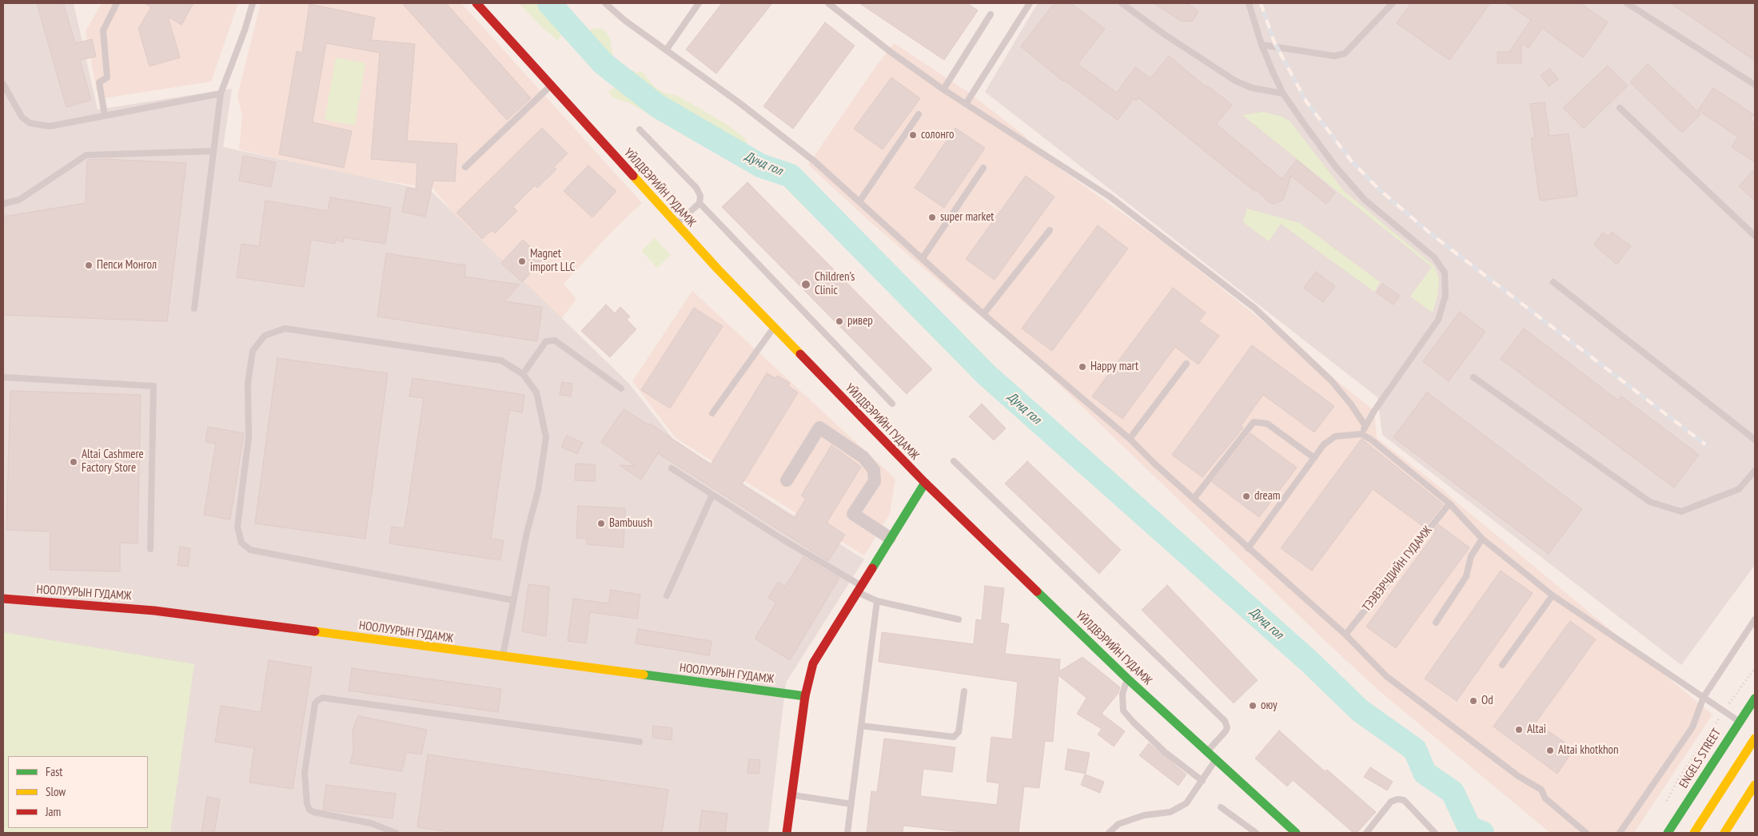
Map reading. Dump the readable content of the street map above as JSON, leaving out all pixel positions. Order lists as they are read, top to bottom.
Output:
{
  "streets": {
    "main road": ["YЙЛДВЭРИЙН ГУДАМЖ", "НООЛУУРЫН ГУДАМЖ", "ENGELS STREET"],
    "lane": ["ТЭЭВЭРЧДИЙН ГУДАМЖ"]
  },
  "water": ["Дунд гол"],
  "places": [
    "солонго",
    "super market",
    "Magnet import LLC",
    "Пепси Монгол",
    "Children’s Clinic",
    "ривер",
    "Happy mart",
    "Altai Cashmere Factory Store",
    "dream",
    "Bambuush",
    "Od",
    "оюу",
    "Altai",
    "Altai khotkhon"
  ],
  "legend": ["Fast", "Slow", "Jam"]
}
